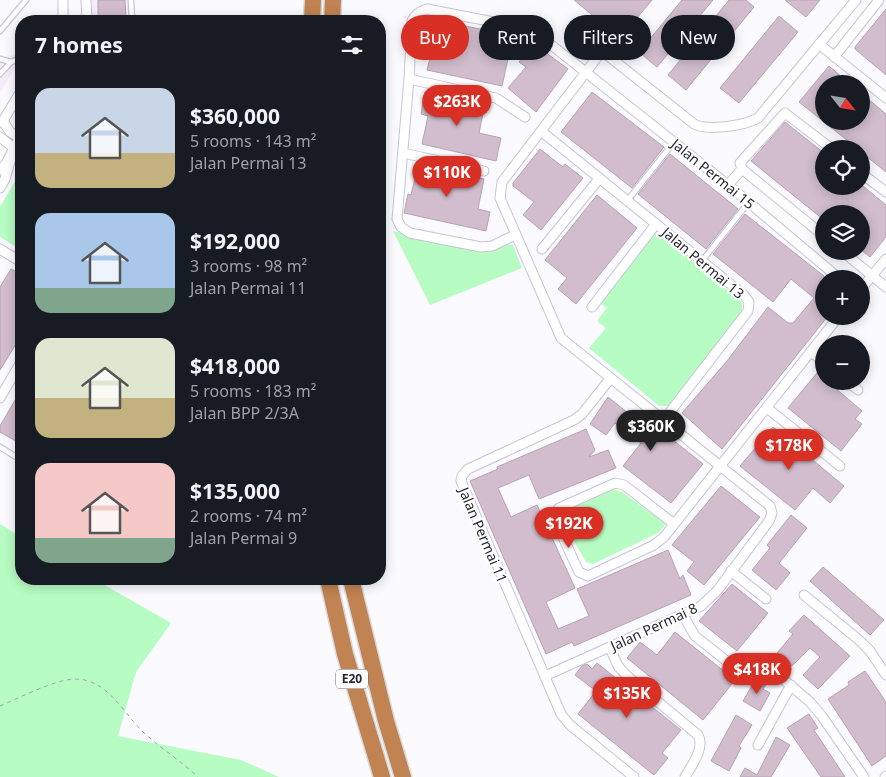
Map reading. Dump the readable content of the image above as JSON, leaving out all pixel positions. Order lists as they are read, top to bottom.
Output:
{
  "streets": {
    "highway": ["E20"],
    "street": [
      "Jalan Permai 15",
      "Jalan Permai 13",
      "Jalan Permai 11",
      "Jalan Permai 8"
    ]
  },
  "crossings": [
    ["Jalan Permai 15", "Jalan Permai 8"],
    ["Jalan Permai 13", "Jalan Permai 8"],
    ["Jalan Permai 11", "Jalan Permai 8"]
  ],
  "north": "bottom right",
  "page": {
    "chip": [
      "Buy",
      "Rent",
      "Filters",
      "New"
    ],
    "heading": "7 homes",
    "map_buttons": ["+", "−"],
    "list": [
      {
        "name": "$360,000",
        "note": "5 rooms · 143 m² · Jalan Permai 13"
      },
      {
        "name": "$192,000",
        "note": "3 rooms · 98 m² · Jalan Permai 11"
      },
      {
        "name": "$418,000",
        "note": "5 rooms · 183 m² · Jalan BPP 2/3A"
      },
      {
        "name": "$135,000",
        "note": "2 rooms · 74 m² · Jalan Permai 9"
      }
    ],
    "price": [
      "$263K",
      "$110K",
      "$360K",
      "$178K",
      "$192K",
      "$418K",
      "$135K"
    ]
  }
}
